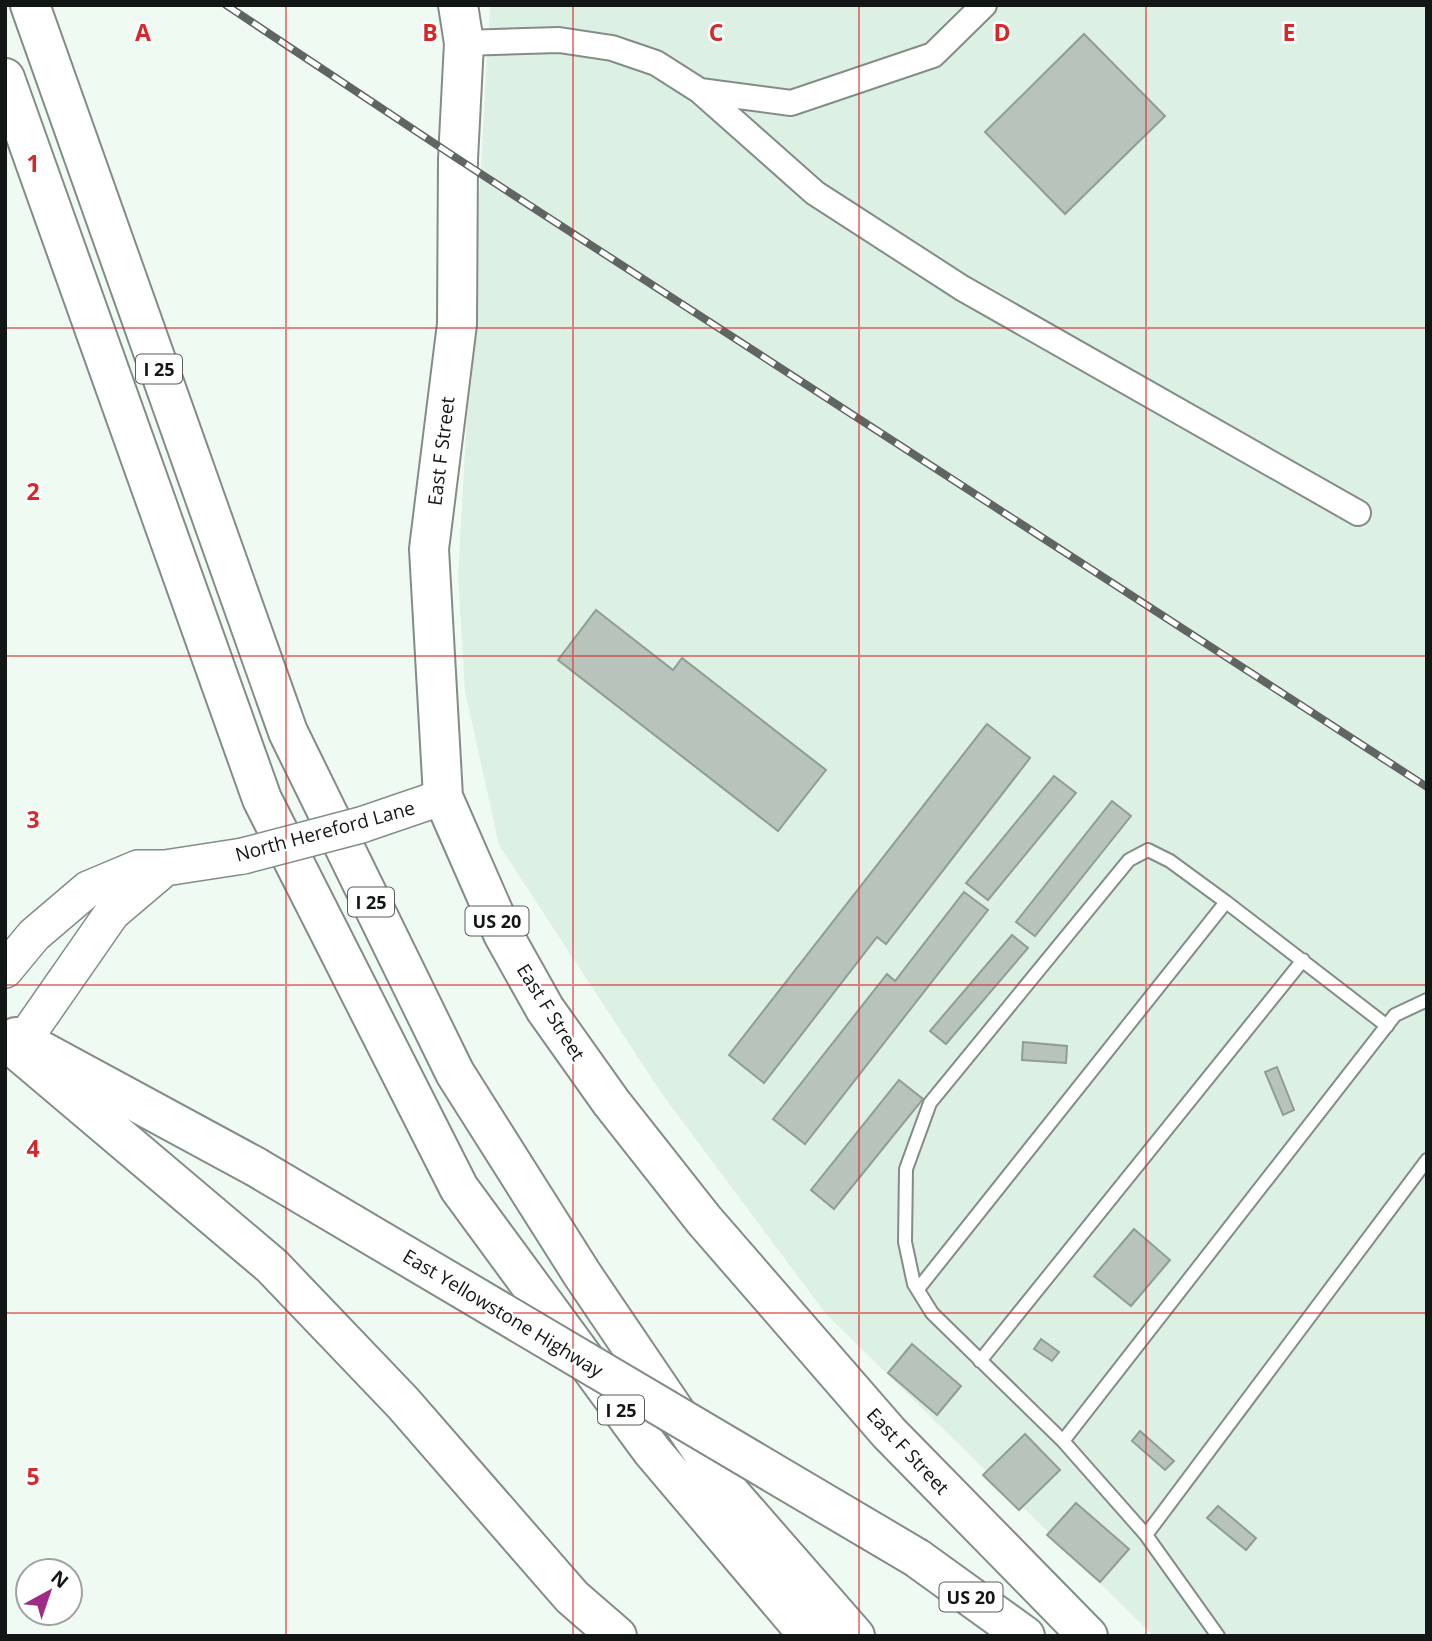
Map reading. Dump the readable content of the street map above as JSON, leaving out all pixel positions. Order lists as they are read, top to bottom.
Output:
{
  "streets": {
    "main road": [
      "I 25",
      "East F Street",
      "North Hereford Lane",
      "US 20",
      "East Yellowstone Highway"
    ]
  },
  "crossings": [
    ["East F Street", "North Hereford Lane"]
  ],
  "north": "top right",
  "grid": {
    "columns": [
      "A",
      "B",
      "C",
      "D",
      "E"
    ],
    "rows": [
      "1",
      "2",
      "3",
      "4",
      "5"
    ]
  }
}
